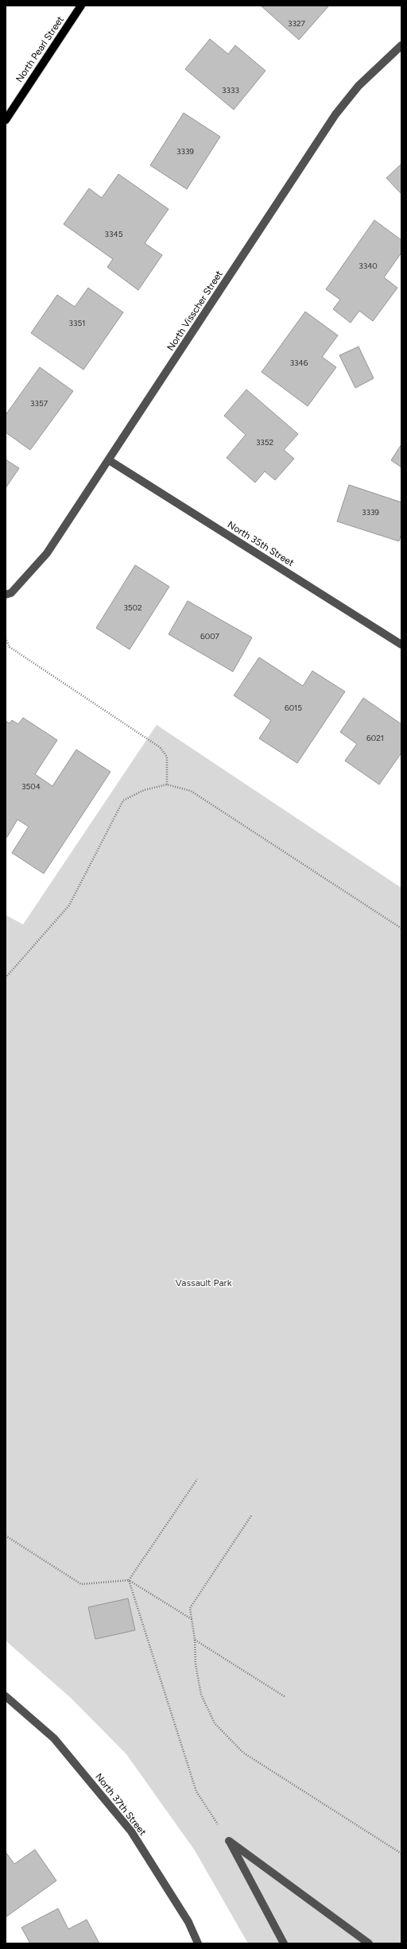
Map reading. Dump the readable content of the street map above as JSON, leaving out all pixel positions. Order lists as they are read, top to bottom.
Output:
{
  "streets": {
    "main road": ["North Pearl Street"],
    "street": ["North Visscher Street", "North 35th Street", "North 37th Street"]
  },
  "crossings": [
    ["North Visscher Street", "North 35th Street"]
  ],
  "parks": ["Vassault Park"],
  "house_numbers": [
    "3327",
    "3333",
    "3339",
    "3345",
    "3340",
    "3351",
    "3346",
    "3357",
    "3352",
    "3339",
    "3502",
    "6007",
    "6015",
    "6021",
    "3504"
  ]
}
